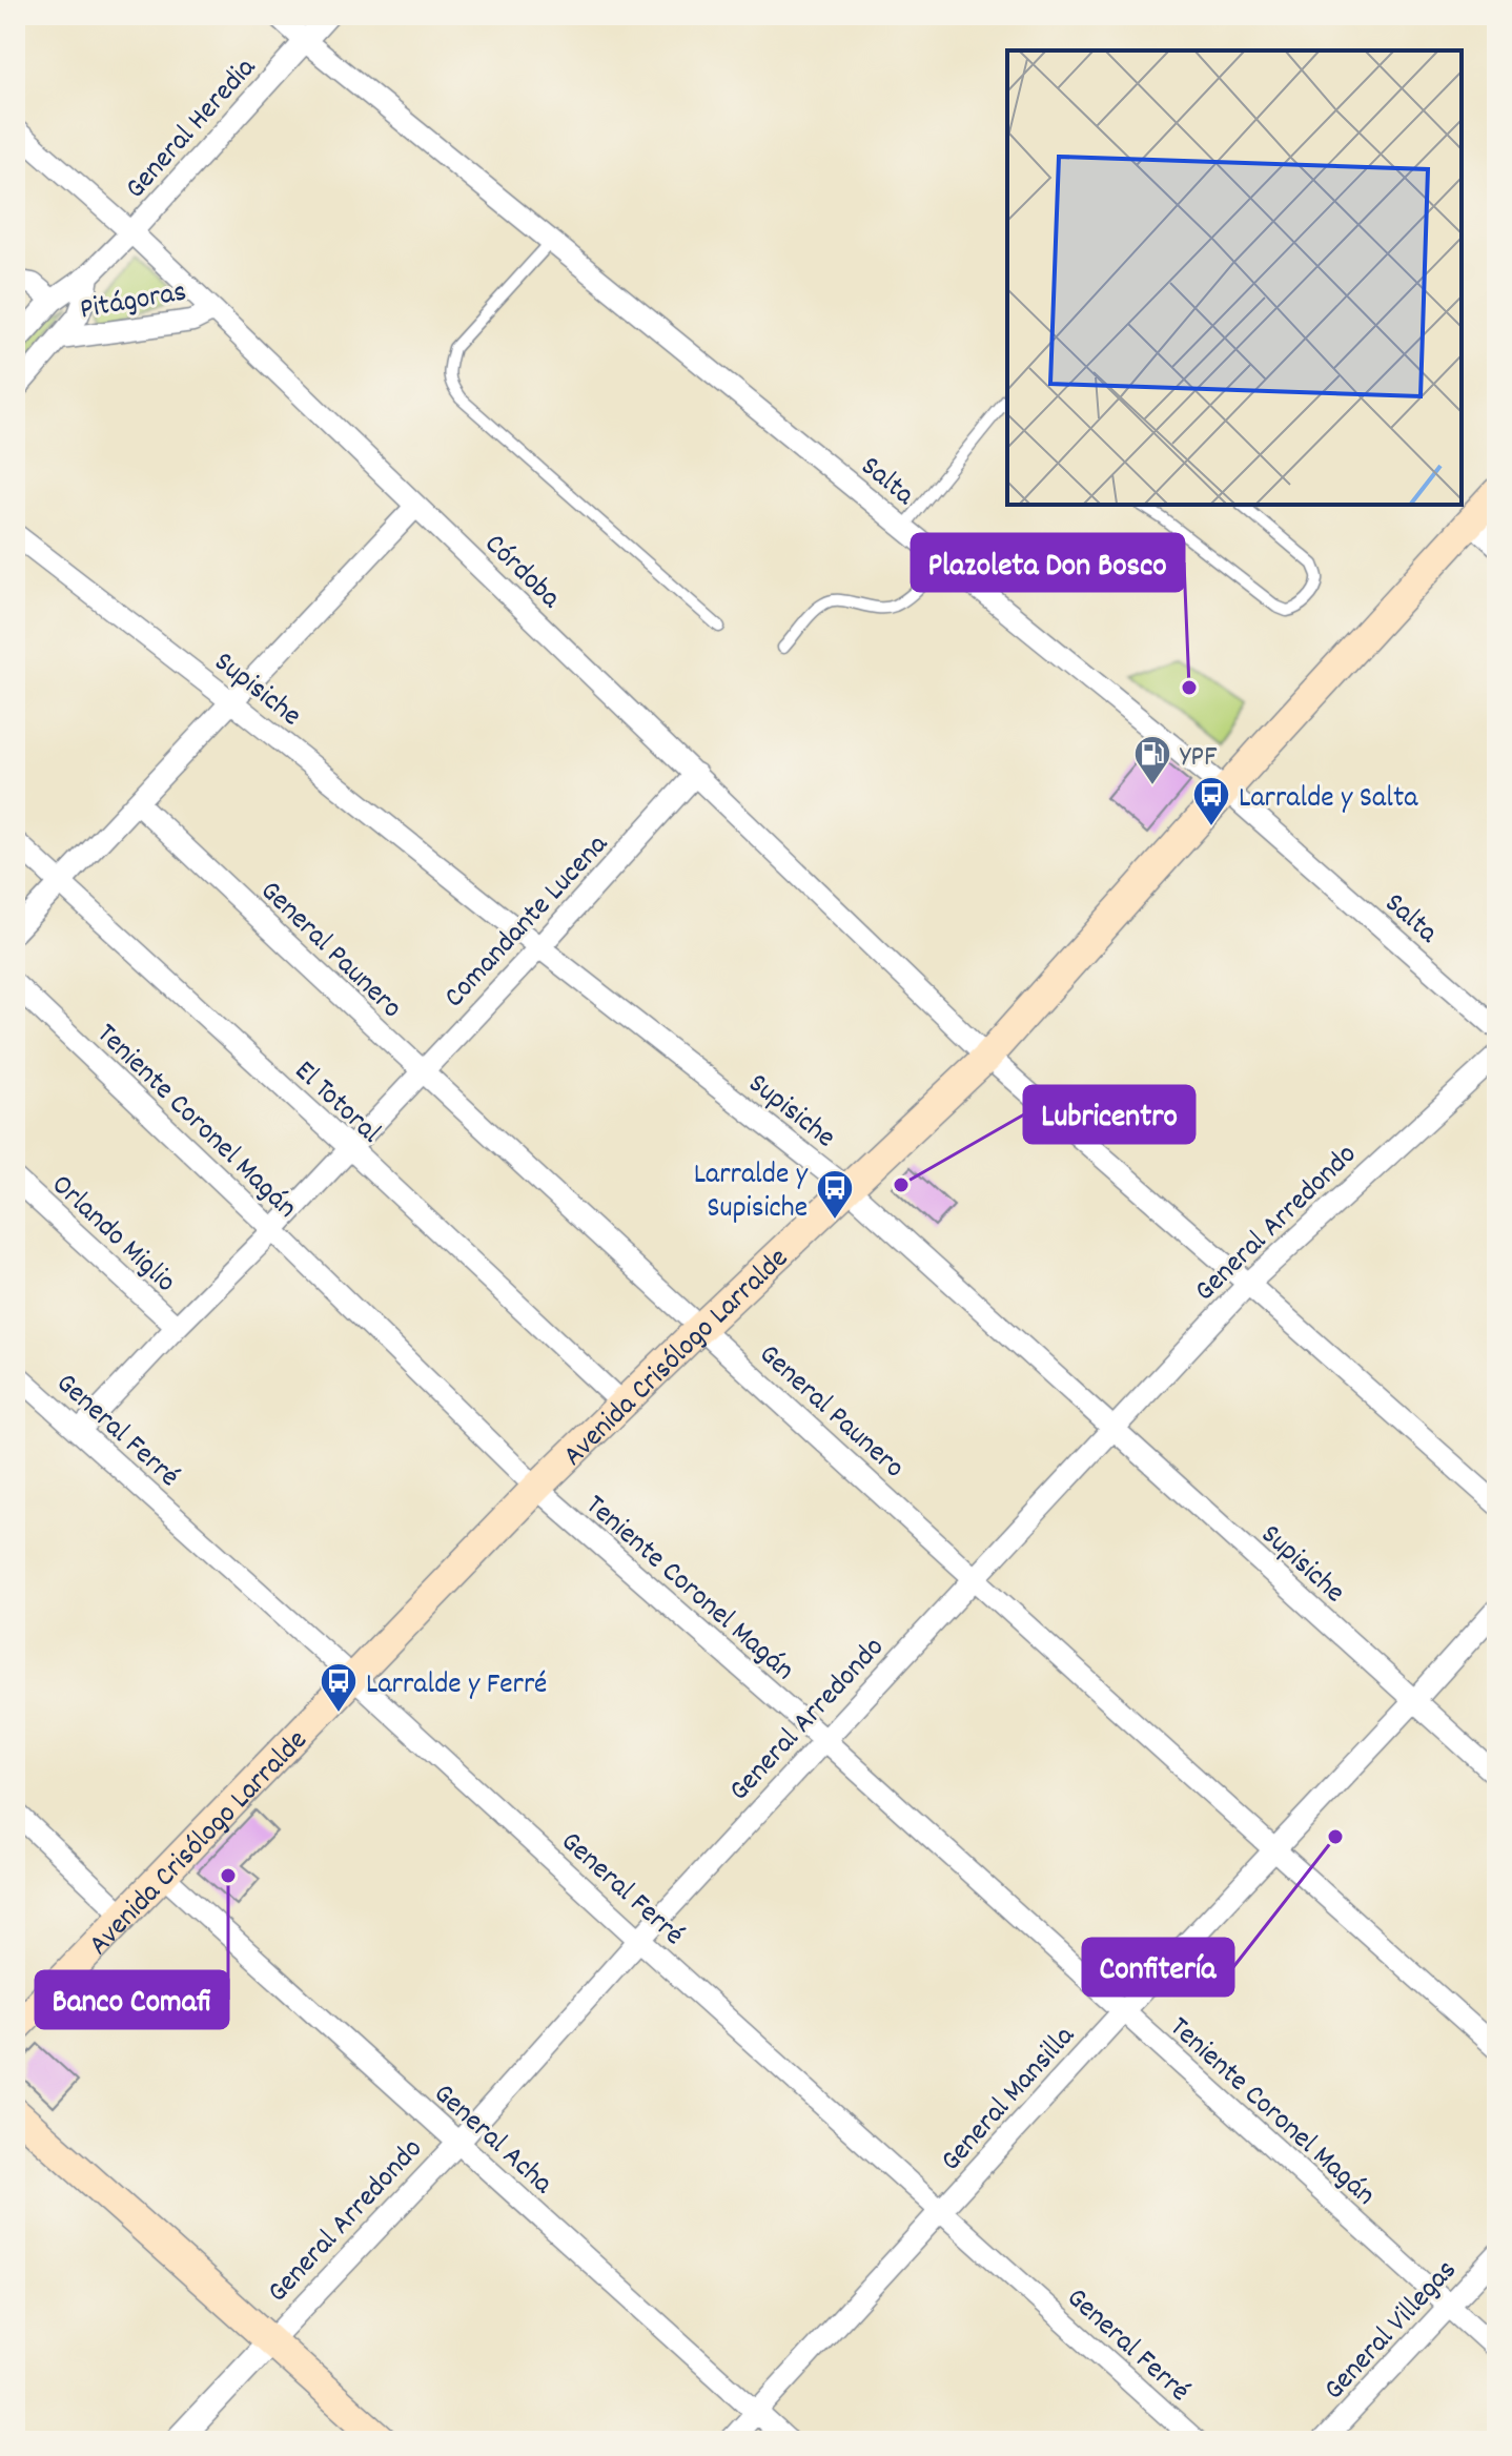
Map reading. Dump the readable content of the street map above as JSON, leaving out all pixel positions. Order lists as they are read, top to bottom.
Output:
{
  "streets": {
    "main road": ["Avenida Crisólogo Larralde"],
    "street": [
      "General Heredia",
      "Pitágoras",
      "Salta",
      "Córdoba",
      "Supisiche",
      "Comandante Lucena",
      "General Paunero",
      "El Totoral",
      "Teniente Coronel Magán",
      "General Arredondo",
      "Orlando Miglio",
      "General Ferré",
      "General Mansilla",
      "General Acha",
      "General Villegas"
    ]
  },
  "crossings": [
    ["General Heredia", "Pitágoras"],
    ["General Heredia", "Salta"],
    ["General Heredia", "Córdoba"],
    ["Pitágoras", "Córdoba"],
    ["Salta", "Avenida Crisólogo Larralde"],
    ["Córdoba", "Comandante Lucena"],
    ["Córdoba", "General Arredondo"],
    ["Córdoba", "Avenida Crisólogo Larralde"],
    ["Supisiche", "Comandante Lucena"],
    ["Supisiche", "General Arredondo"],
    ["Supisiche", "Avenida Crisólogo Larralde"],
    ["Supisiche", "General Mansilla"],
    ["Comandante Lucena", "General Paunero"],
    ["Comandante Lucena", "El Totoral"],
    ["Comandante Lucena", "Teniente Coronel Magán"],
    ["Comandante Lucena", "Orlando Miglio"],
    ["Comandante Lucena", "General Ferré"],
    ["General Paunero", "General Arredondo"],
    ["General Paunero", "Avenida Crisólogo Larralde"],
    ["General Paunero", "General Mansilla"],
    ["El Totoral", "Avenida Crisólogo Larralde"],
    ["Teniente Coronel Magán", "General Arredondo"],
    ["Teniente Coronel Magán", "Avenida Crisólogo Larralde"],
    ["Teniente Coronel Magán", "General Mansilla"],
    ["Teniente Coronel Magán", "General Villegas"],
    ["General Arredondo", "General Ferré"],
    ["General Arredondo", "General Acha"],
    ["Avenida Crisólogo Larralde", "General Ferré"],
    ["Avenida Crisólogo Larralde", "General Acha"],
    ["General Ferré", "General Mansilla"],
    ["General Mansilla", "General Acha"]
  ],
  "places": {
    "other": [
      "Plazoleta Don Bosco",
      "Lubricentro",
      "Confitería",
      "Banco Comafi"
    ],
    "fuel station": ["YPF"],
    "bus stop": ["Larralde y Salta", "Larralde y Supisiche", "Larralde y Ferré"]
  }
}
